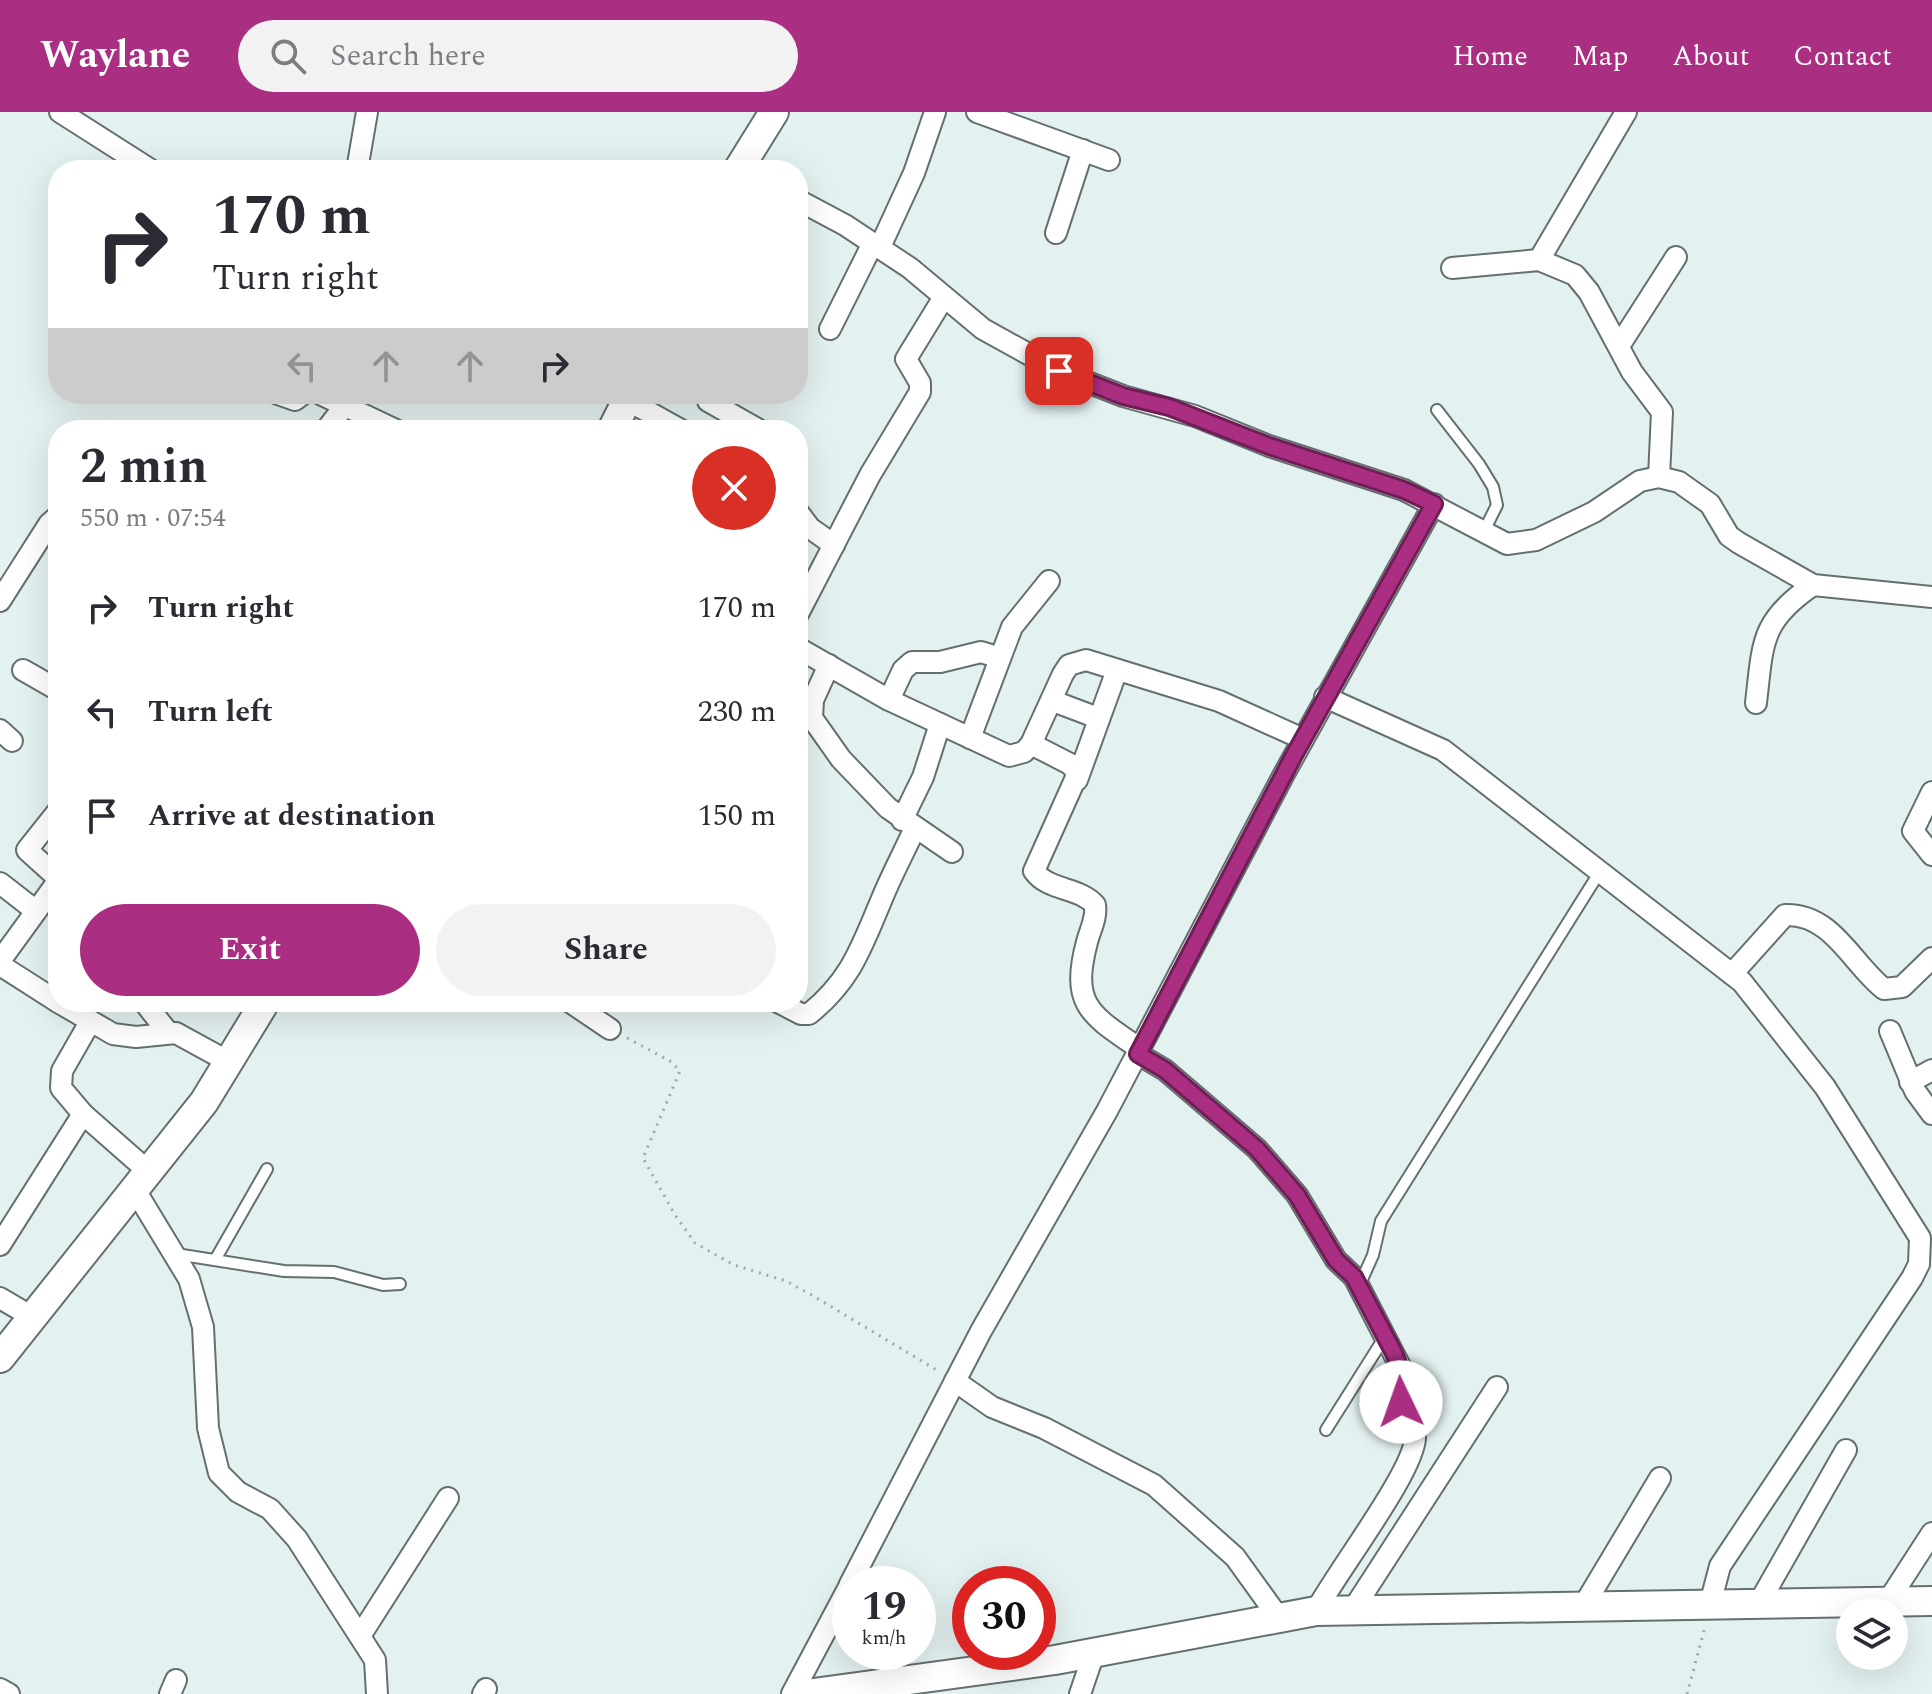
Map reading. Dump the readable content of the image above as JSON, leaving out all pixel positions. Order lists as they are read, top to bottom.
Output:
{
  "page": {
    "header": "Waylane",
    "search": "Search here",
    "nav": [
      "Home",
      "Map",
      "About",
      "Contact"
    ],
    "turn": ["170 m", "Turn right"],
    "heading": ["2 min", "550 m · 07:54"],
    "list": [
      {
        "name": "Turn right",
        "value": "170 m"
      },
      {
        "name": "Turn left",
        "value": "230 m"
      },
      {
        "name": "Arrive at destination",
        "value": "150 m"
      }
    ],
    "buttons": ["Exit", "Share"],
    "speed": "19 km/h",
    "limit": "30"
  }
}
